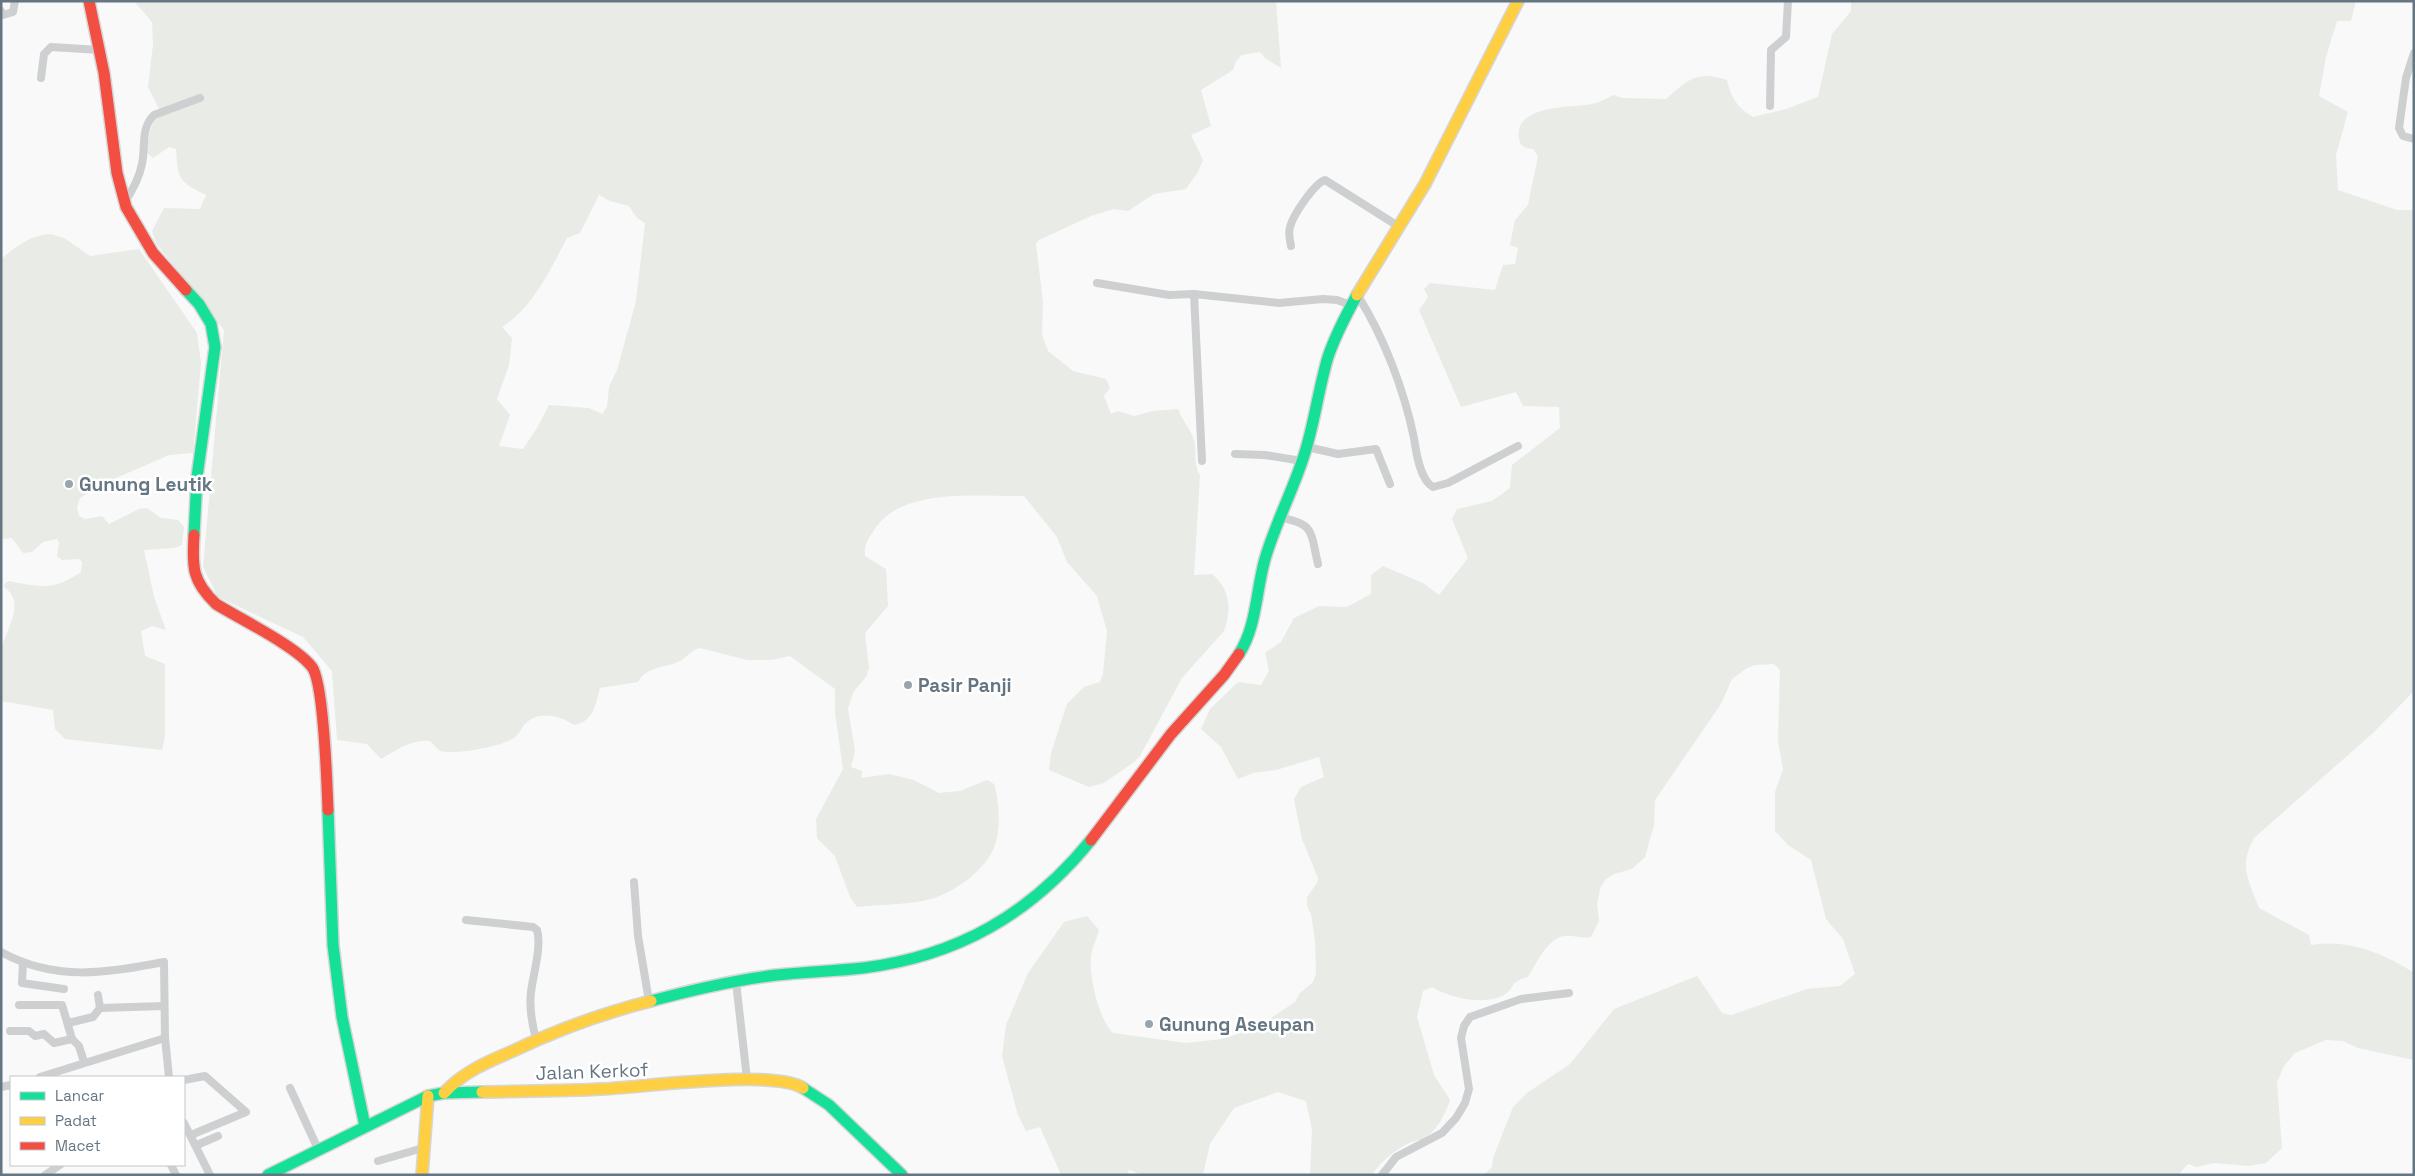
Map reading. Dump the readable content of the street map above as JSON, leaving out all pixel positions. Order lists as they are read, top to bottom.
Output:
{
  "streets": {
    "street": ["Jalan Kerkof"]
  },
  "places": ["Gunung Leutik", "Pasir Panji", "Gunung Aseupan"],
  "legend": ["Lancar", "Padat", "Macet"]
}
